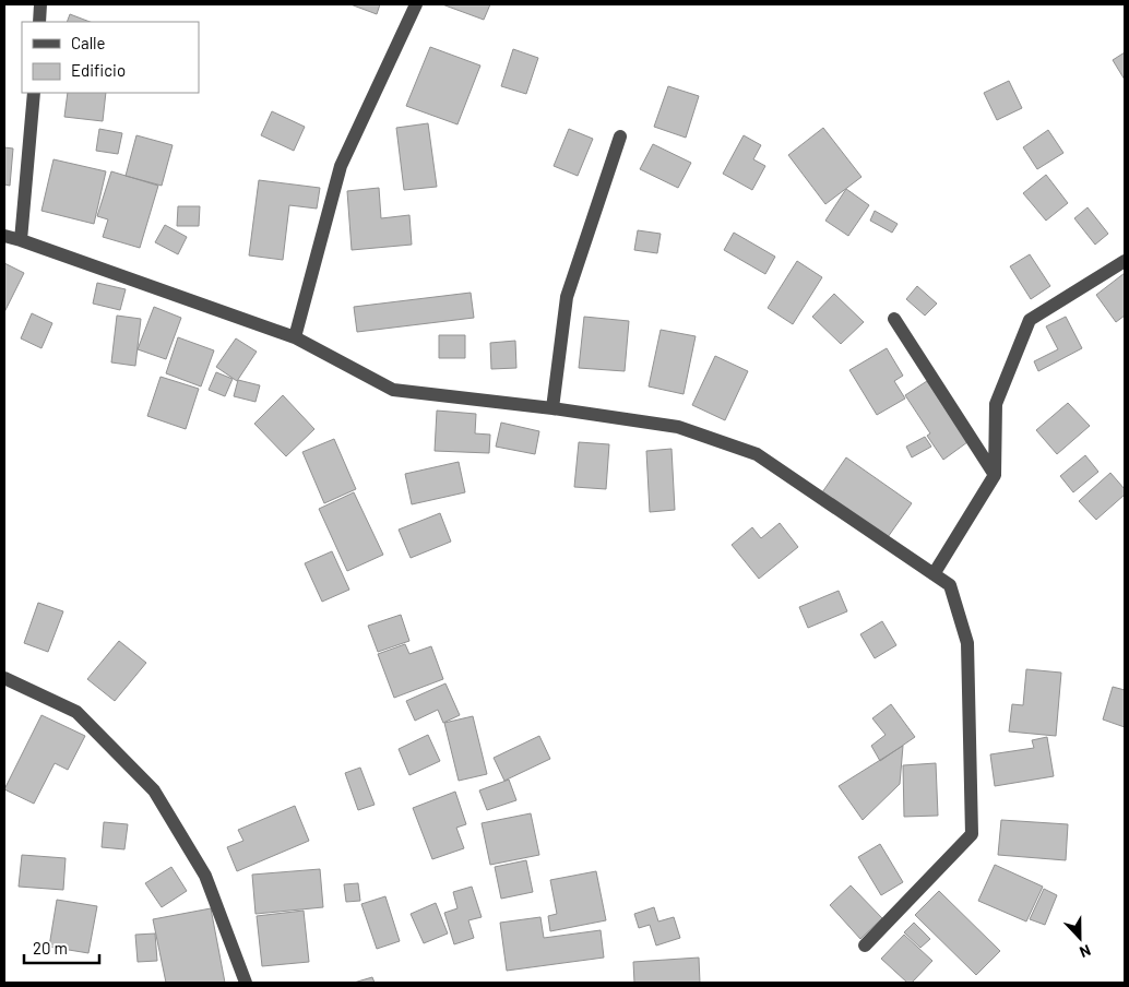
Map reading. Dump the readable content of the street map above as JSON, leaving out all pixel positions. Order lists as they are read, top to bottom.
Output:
{
  "legend": ["Calle", "Edificio"],
  "scale_bar": "20 m",
  "north": "bottom"
}
